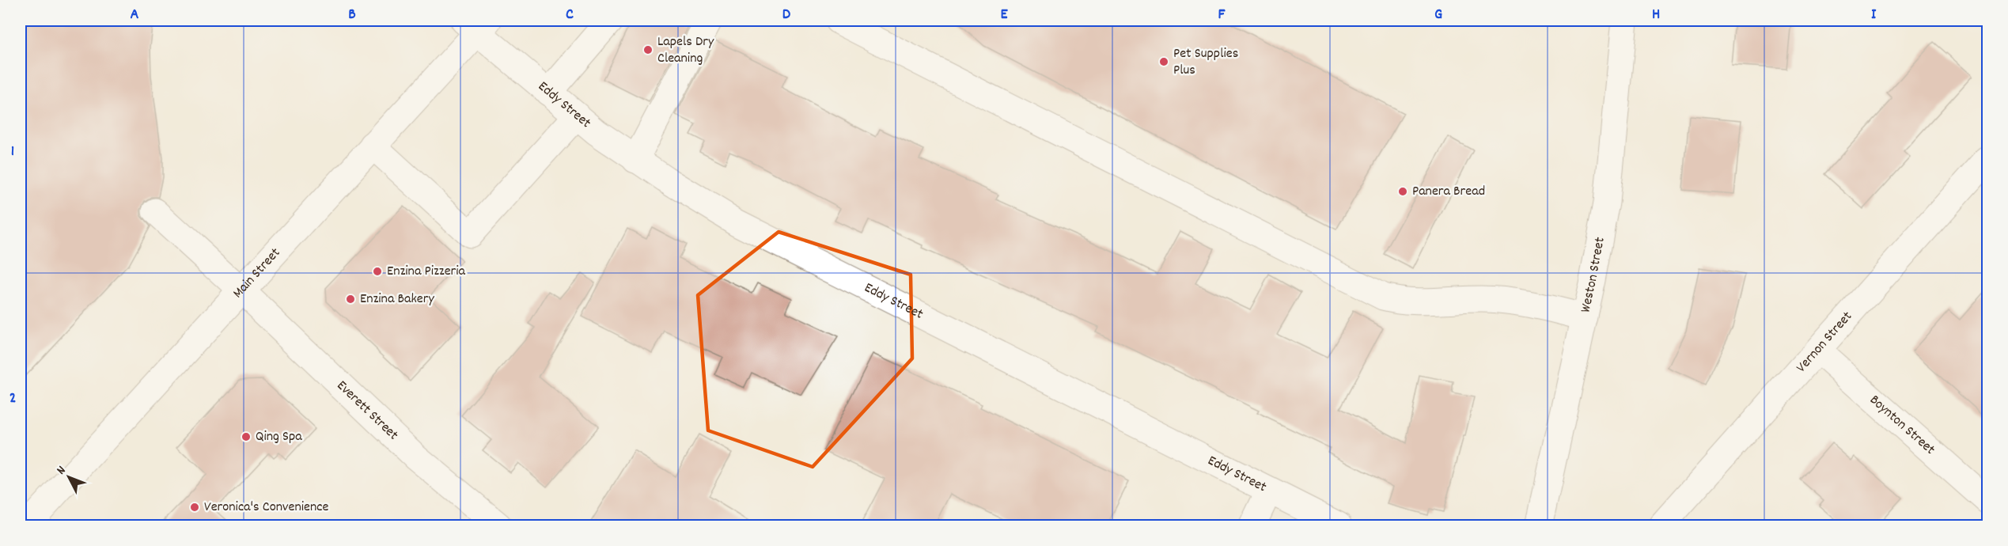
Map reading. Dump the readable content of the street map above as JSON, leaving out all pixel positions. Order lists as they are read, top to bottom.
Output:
{
  "streets": {
    "street": [
      "Eddy Street",
      "Main Street",
      "Weston Street",
      "Vernon Street",
      "Everett Street",
      "Boynton Street"
    ]
  },
  "crossings": [
    ["Eddy Street", "Main Street"],
    ["Main Street", "Everett Street"],
    ["Vernon Street", "Boynton Street"]
  ],
  "places": [
    "Lapels Dry Cleaning",
    "Pet Supplies Plus",
    "Panera Bread",
    "Enzina Pizzeria",
    "Enzina Bakery",
    "Qing Spa",
    "Veronica's Convenience"
  ],
  "north": "top left",
  "grid": {
    "columns": [
      "A",
      "B",
      "C",
      "D",
      "E",
      "F",
      "G",
      "H",
      "I"
    ],
    "rows": ["1", "2"]
  }
}
